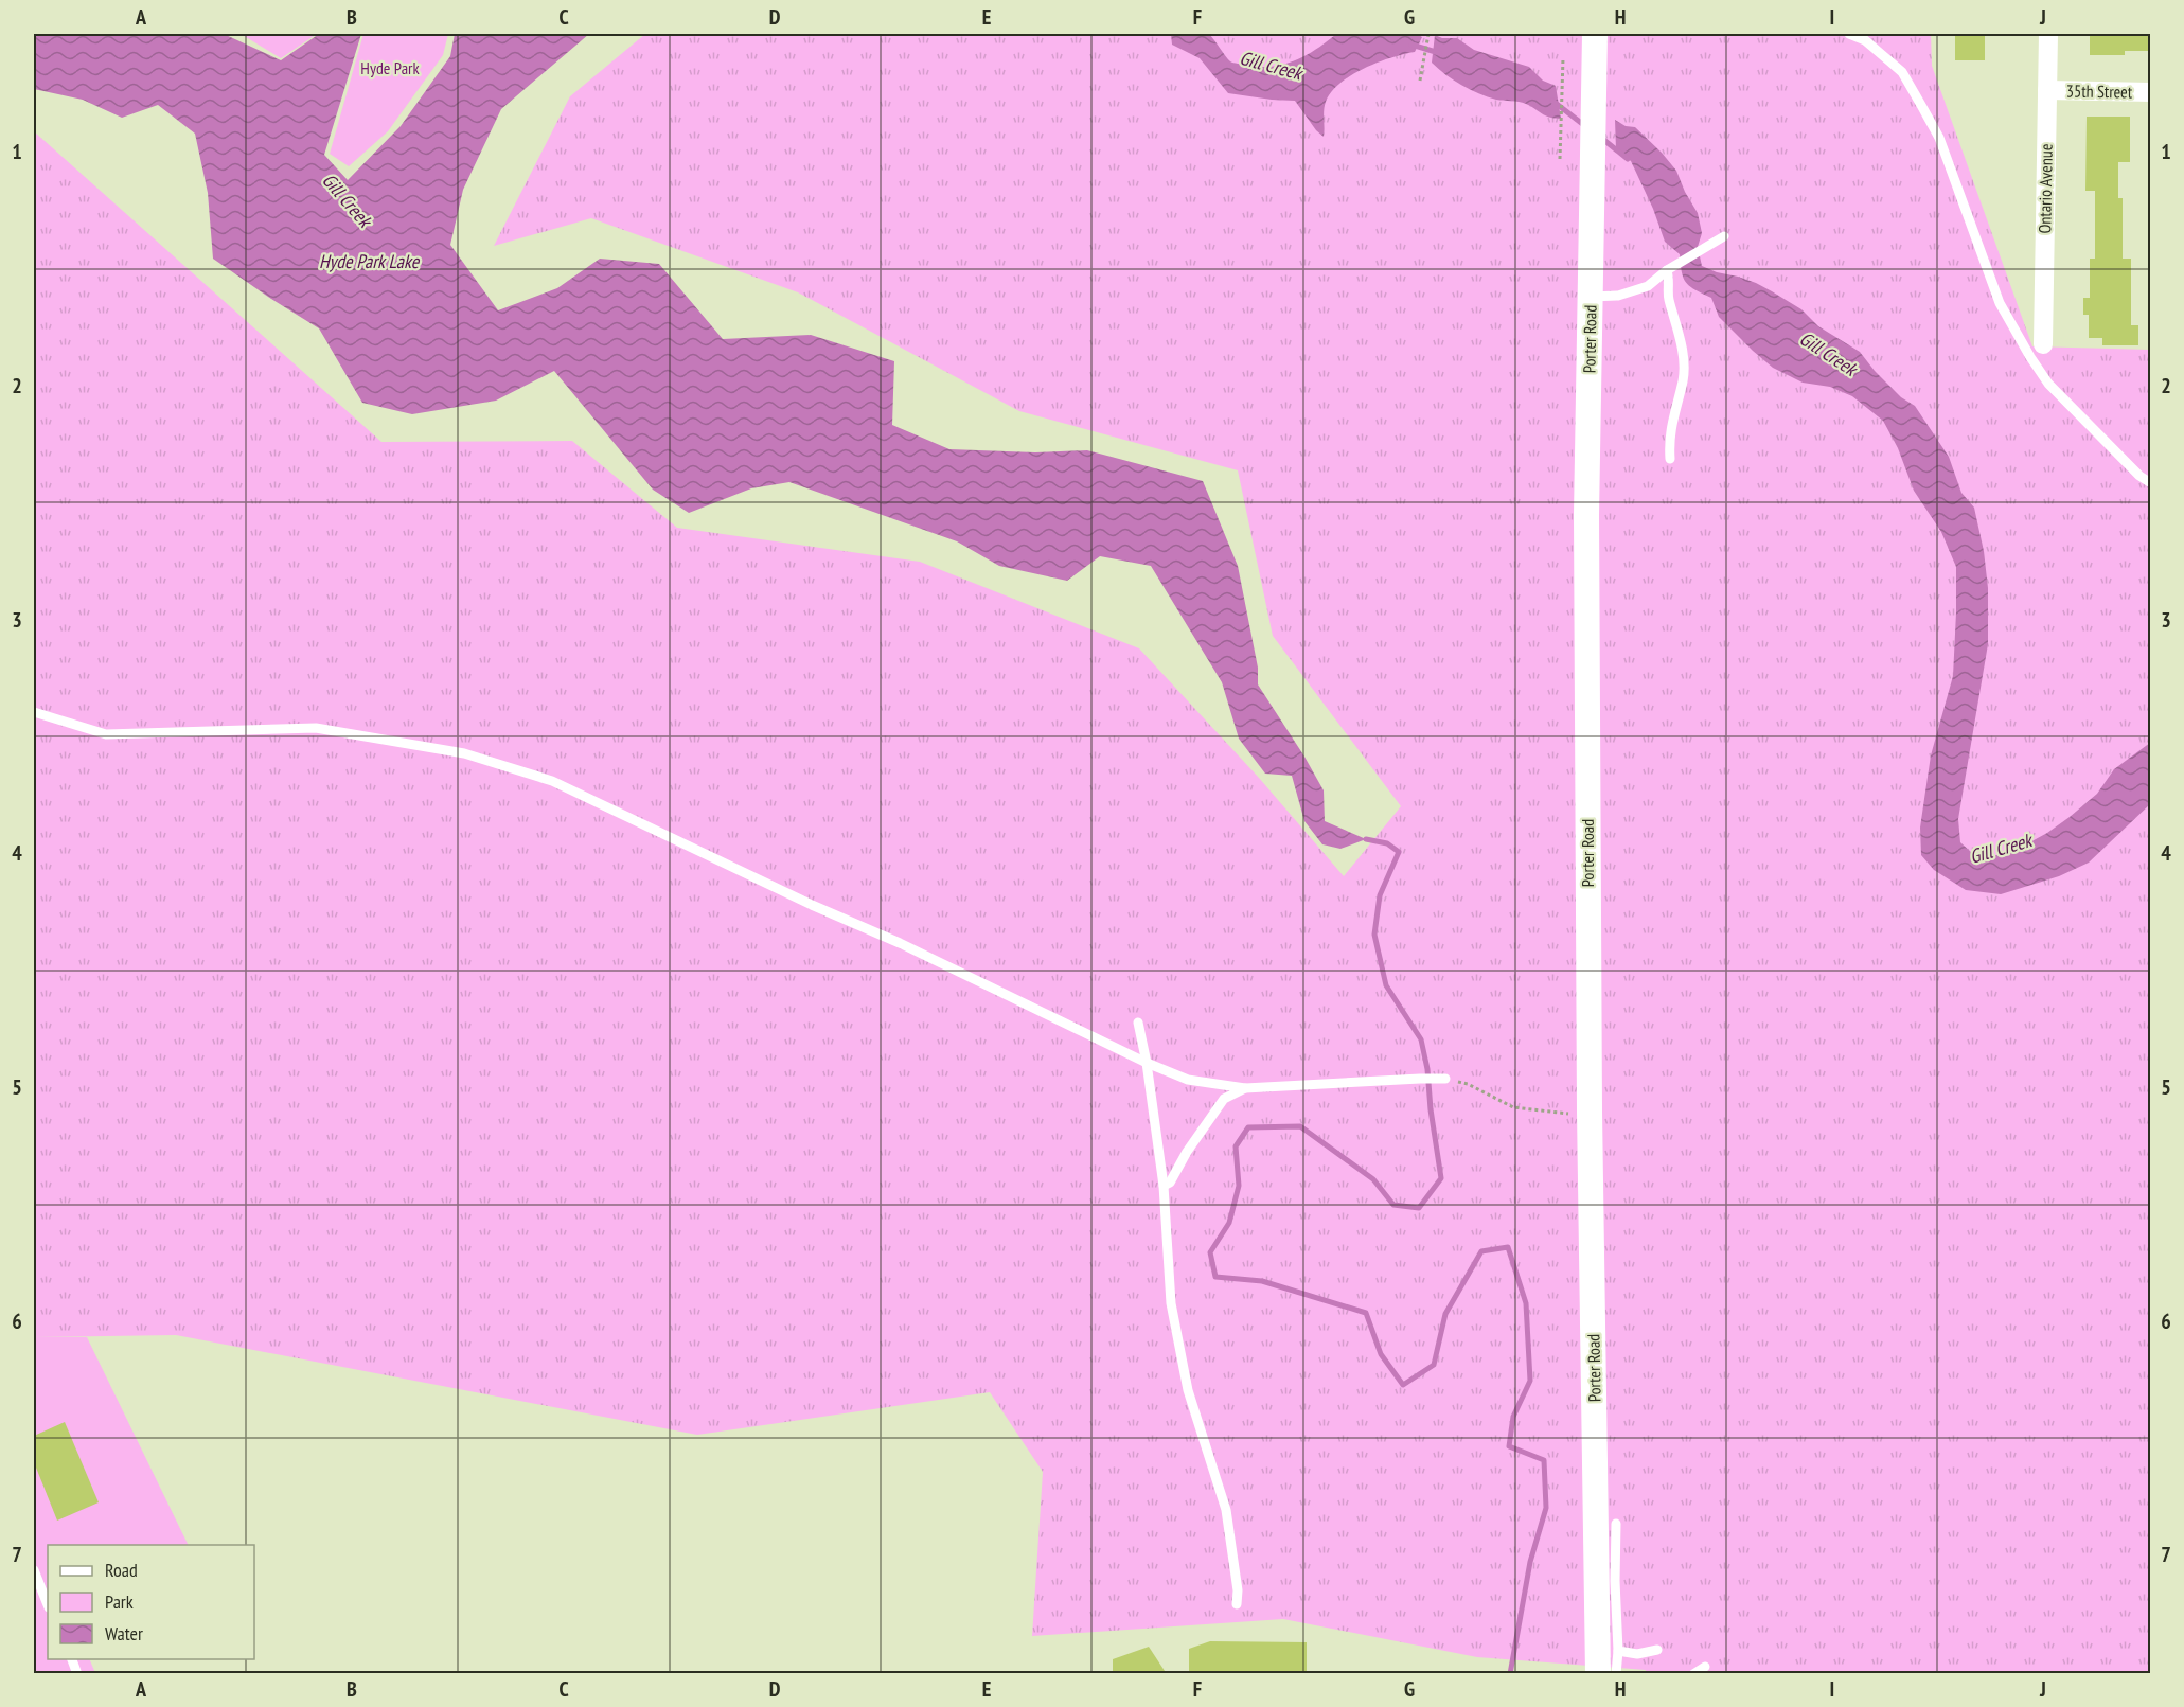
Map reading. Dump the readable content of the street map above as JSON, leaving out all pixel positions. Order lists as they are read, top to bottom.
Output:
{
  "streets": {
    "main road": ["Porter Road"],
    "street": ["35th Street", "Ontario Avenue"]
  },
  "crossings": [
    ["35th Street", "Ontario Avenue"]
  ],
  "water": ["Gill Creek", "Hyde Park Lake"],
  "parks": ["Hyde Park"],
  "legend": ["Road", "Park", "Water"],
  "grid": {
    "columns": [
      "A",
      "B",
      "C",
      "D",
      "E",
      "F",
      "G",
      "H",
      "I",
      "J"
    ],
    "rows": [
      "1",
      "2",
      "3",
      "4",
      "5",
      "6",
      "7"
    ]
  }
}
